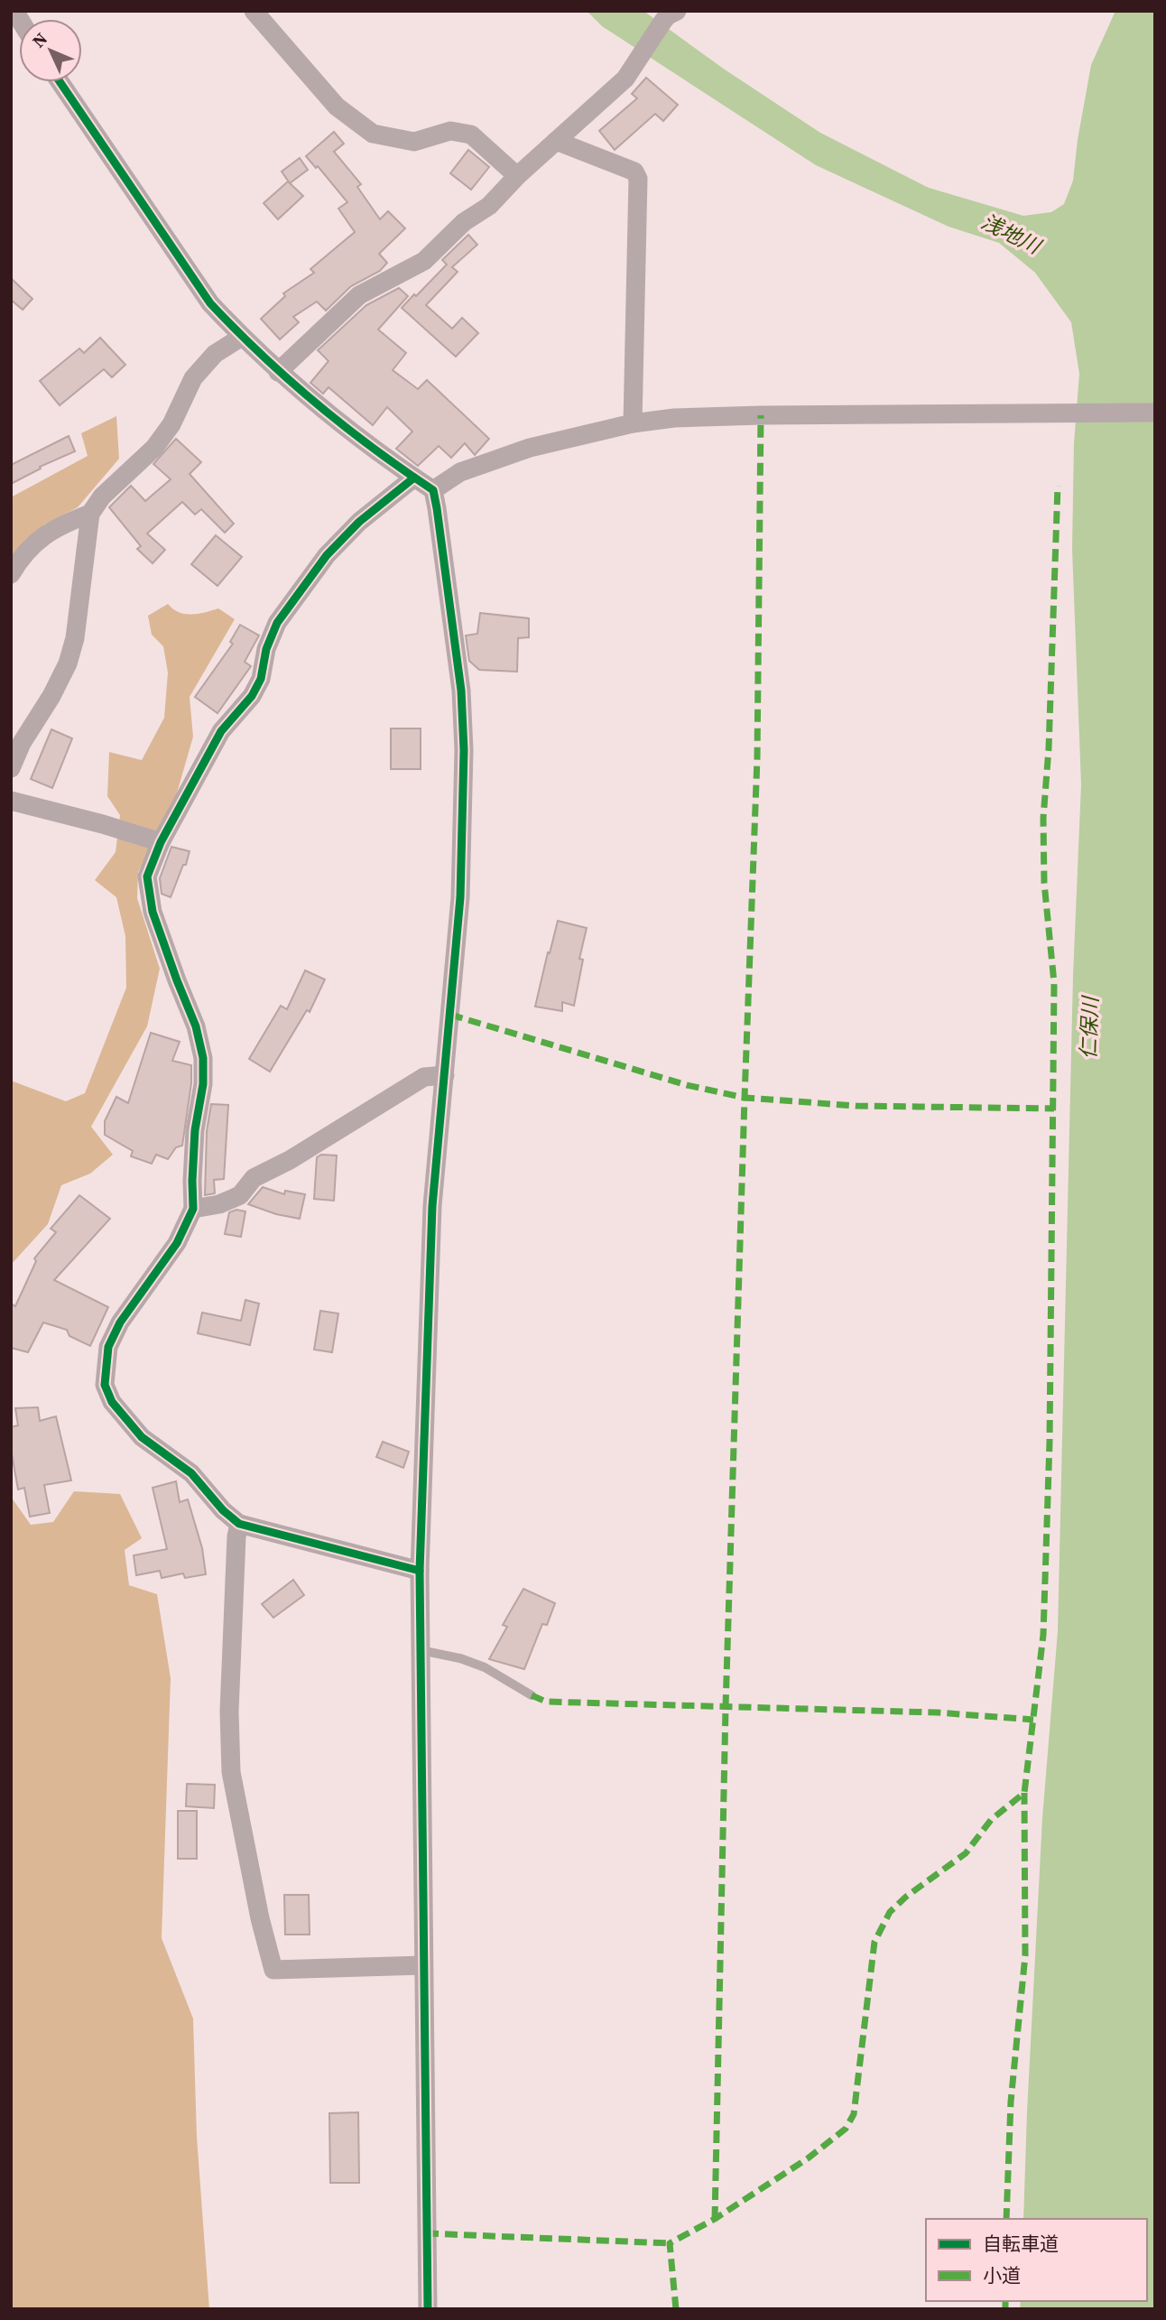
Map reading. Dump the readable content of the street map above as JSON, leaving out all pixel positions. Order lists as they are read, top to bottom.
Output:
{
  "water": ["浅地川", "仁保川"],
  "legend": ["自転車道", "小道"],
  "north": "top left"
}
